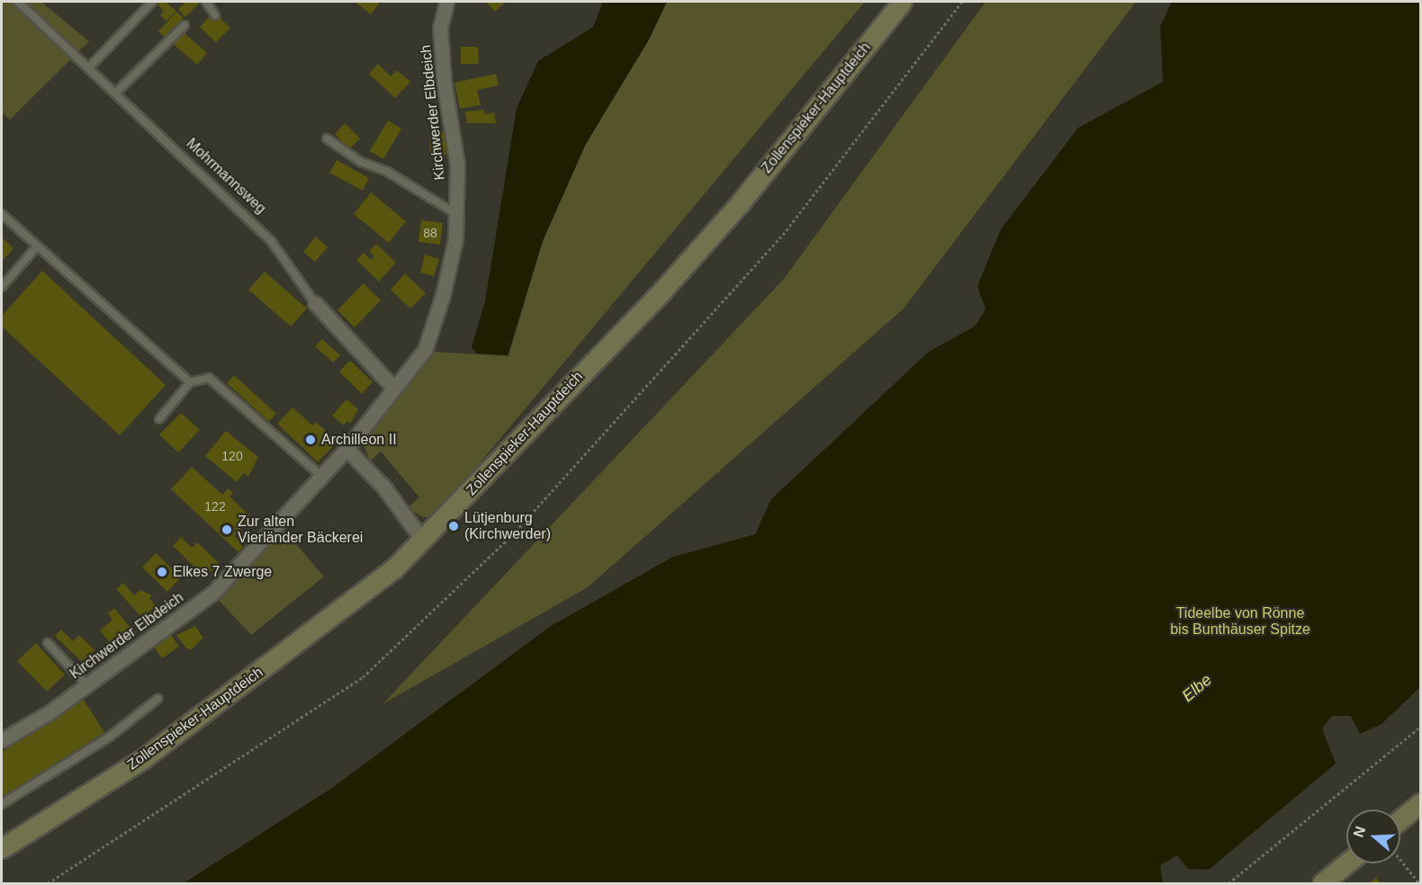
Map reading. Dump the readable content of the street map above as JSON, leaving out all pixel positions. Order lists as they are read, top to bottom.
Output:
{
  "streets": {
    "street": ["Zollenspieker-Hauptdeich", "Kirchwerder Elbdeich", "Mohrmannsweg"]
  },
  "crossings": [
    ["Kirchwerder Elbdeich", "Mohrmannsweg"]
  ],
  "water": ["Elbe"],
  "parks": ["Tideelbe von Rönne bis Bunthäuser Spitze"],
  "places": [
    "Archilleon II",
    "Lütjenburg (Kirchwerder)",
    "Zur alten Vierländer Bäckerei",
    "Elkes 7 Zwerge"
  ],
  "house_numbers": ["88", "120", "122"],
  "north": "left"
}
